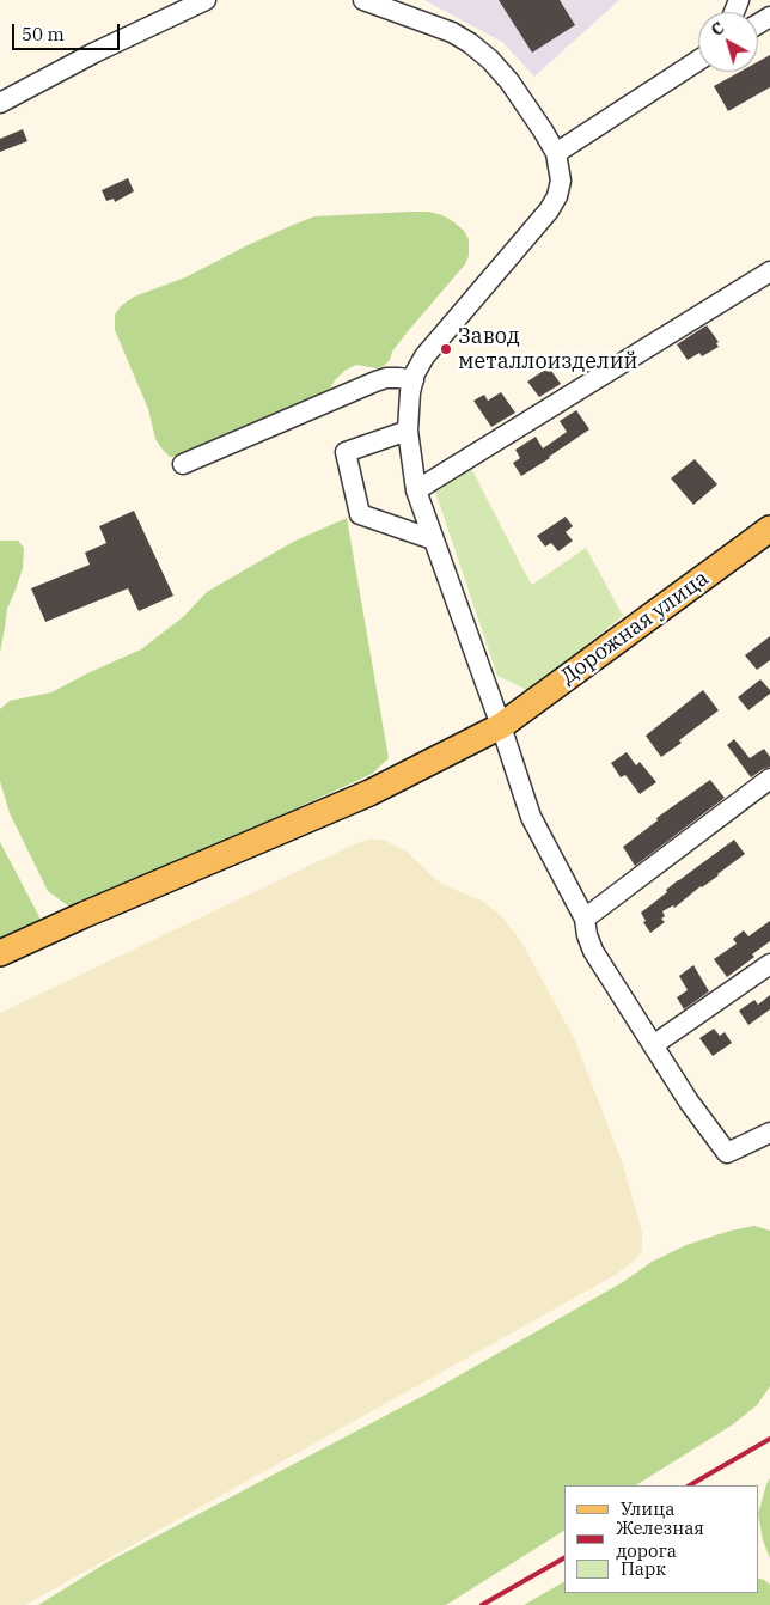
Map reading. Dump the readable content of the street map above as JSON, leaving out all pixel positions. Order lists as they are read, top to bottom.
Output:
{
  "streets": {
    "main road": ["Дорожная улица"]
  },
  "places": ["Завод металлоизделий"],
  "legend": ["Улица", "Железная дорога", "Парк"],
  "scale_bar": "50 m",
  "north": "top left"
}
